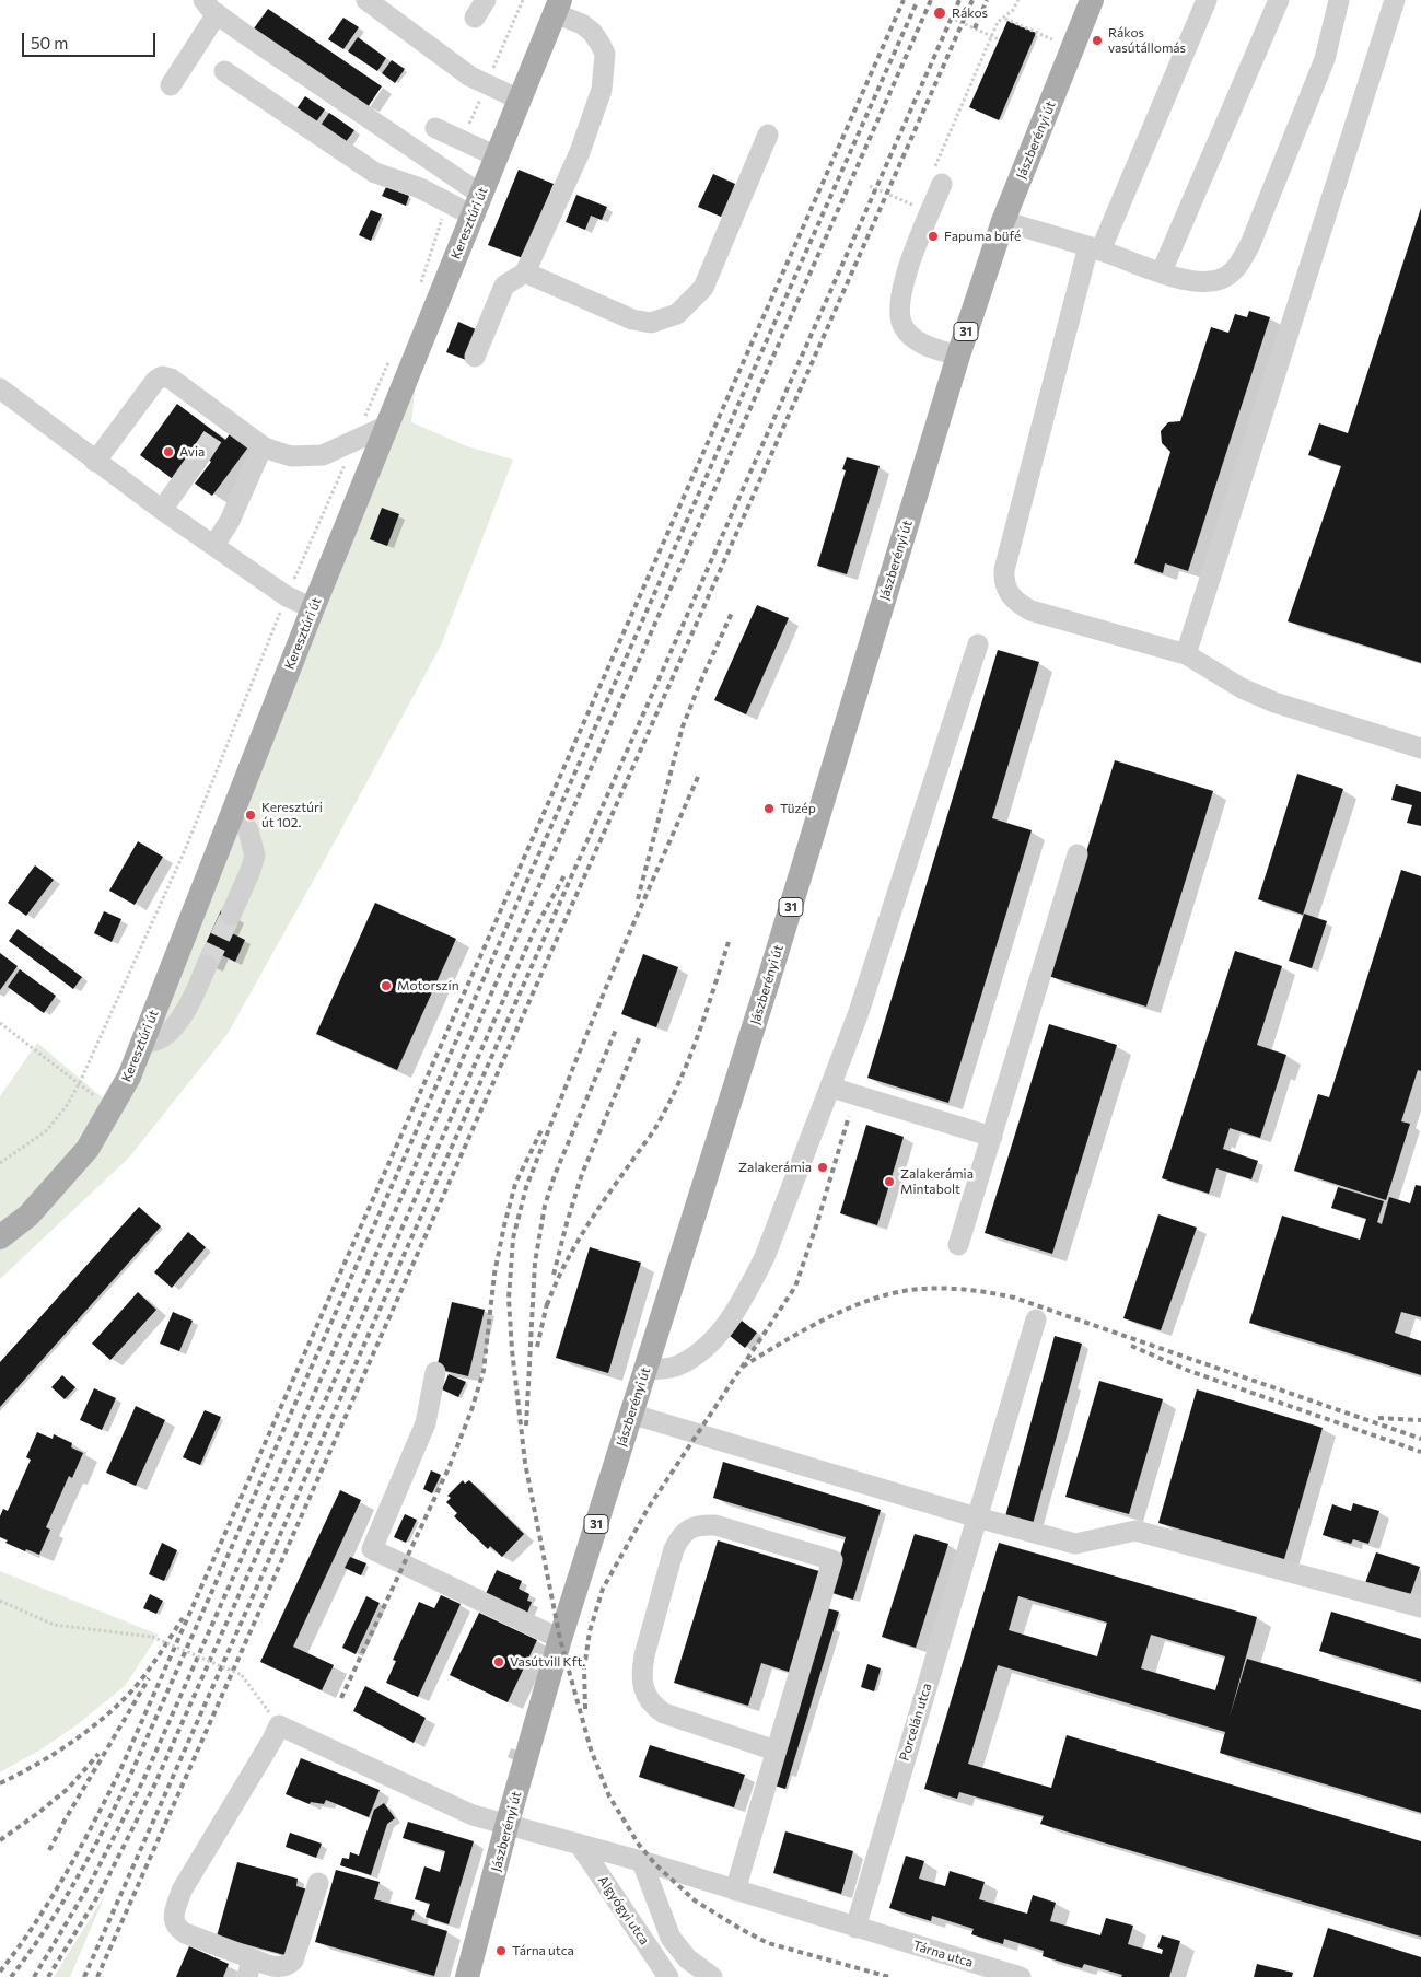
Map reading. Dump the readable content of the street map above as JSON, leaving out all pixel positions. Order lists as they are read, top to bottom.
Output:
{
  "streets": {
    "main road": ["Jászberényi út", "Keresztúri út", "31"],
    "street": ["Porcelán utca", "Algyógyi utca", "Tárna utca"]
  },
  "crossings": [
    ["Jászberényi út", "Tárna utca"],
    ["Porcelán utca", "Tárna utca"],
    ["Algyógyi utca", "Tárna utca"]
  ],
  "places": [
    "Rákos",
    "Rákos vasútállomás",
    "Fapuma büfé",
    "Avia",
    "Tüzép",
    "Keresztúri út 102.",
    "Motorszín",
    "Zalakerámia",
    "Zalakerámia Mintabolt",
    "Vasútvill Kft.",
    "Tárna utca"
  ],
  "scale_bar": "50 m"
}
